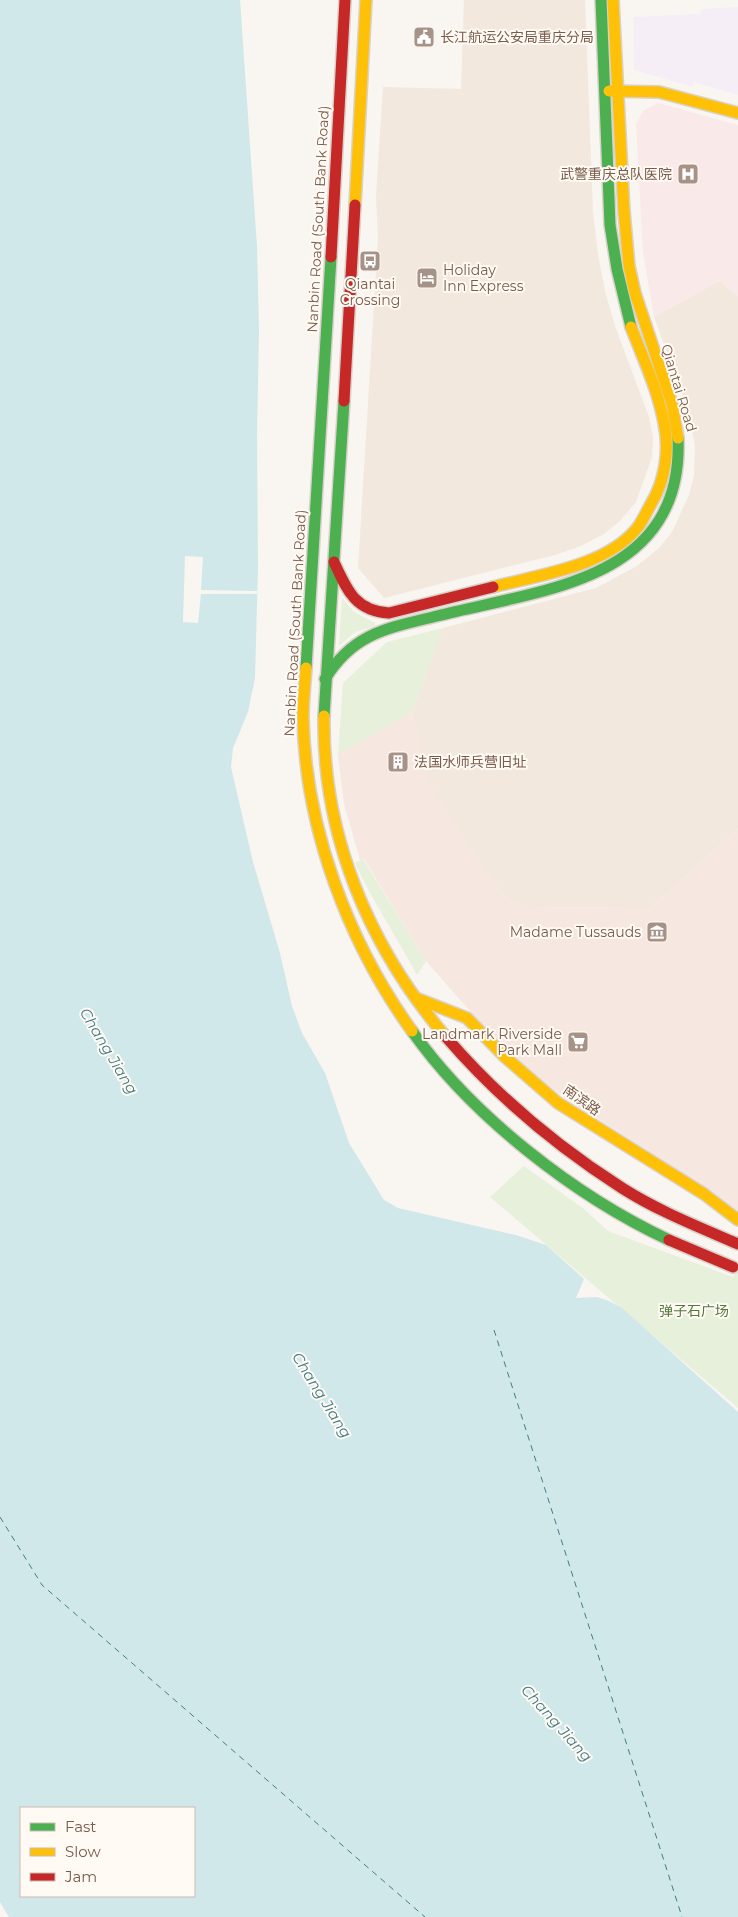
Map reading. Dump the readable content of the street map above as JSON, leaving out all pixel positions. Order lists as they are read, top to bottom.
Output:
{
  "streets": {
    "main road": ["Nanbin Road (South Bank Road)", "Qiantai Road", "南滨路"]
  },
  "water": ["Chang Jiang"],
  "parks": ["弹子石广场"],
  "places": {
    "public building": ["长江航运公安局重庆分局"],
    "hospital": ["武警重庆总队医院"],
    "bus stop": ["Qiantai Crossing"],
    "hotel": ["Holiday Inn Express"],
    "building": ["法国水师兵营旧址"],
    "museum": ["Madame Tussauds"],
    "supermarket": ["Landmark Riverside Park Mall"]
  },
  "legend": ["Fast", "Slow", "Jam"]
}
